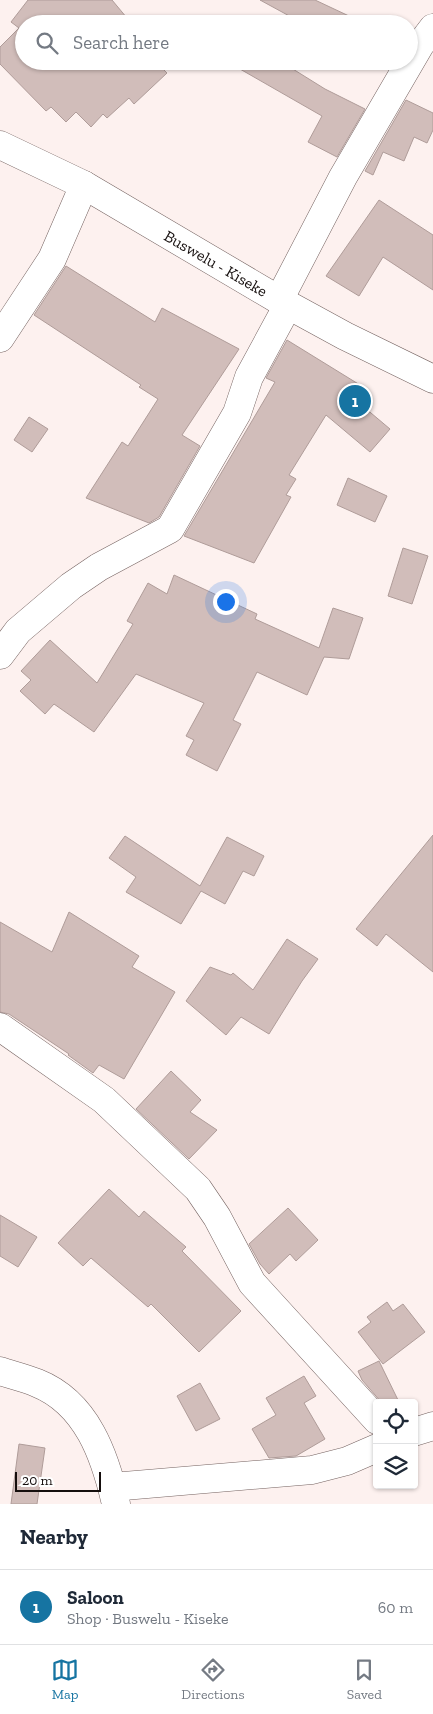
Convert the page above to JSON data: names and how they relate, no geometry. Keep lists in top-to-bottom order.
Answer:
{
  "streets": {
    "street": ["Buswelu - Kiseke"]
  },
  "scale_bar": "20 m",
  "page": {
    "search": "Search here",
    "pins": "1",
    "scale": "20 m",
    "heading": "Nearby",
    "list": [
      {
        "mark": "1",
        "name": "Saloon",
        "note": "Shop · Buswelu - Kiseke",
        "value": "60 m"
      }
    ],
    "nav": ["Map", "Directions", "Saved"]
  }
}
